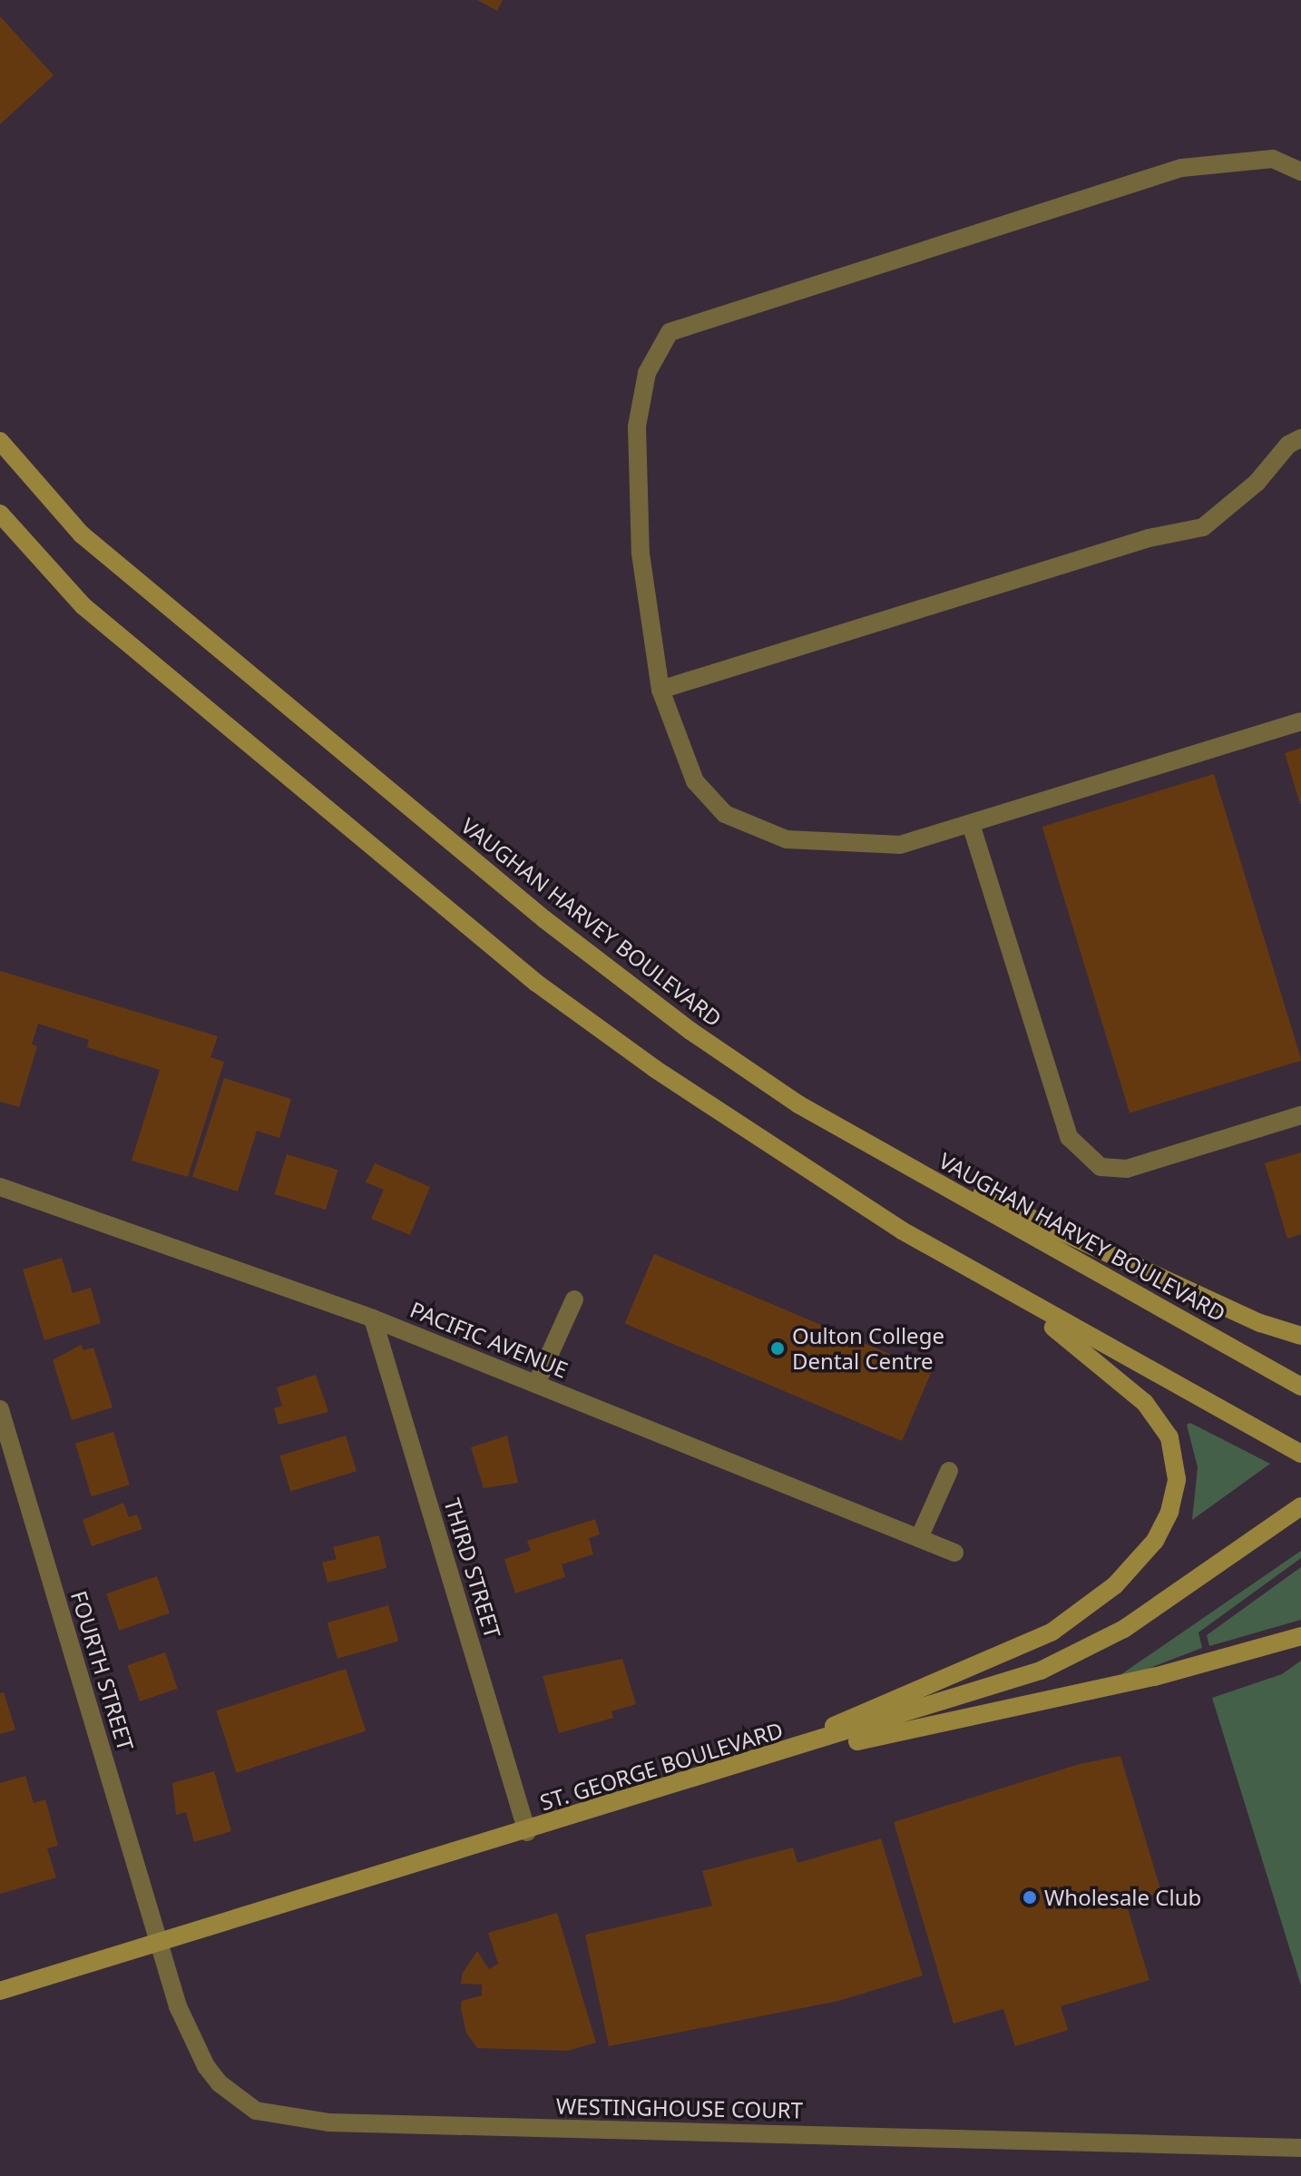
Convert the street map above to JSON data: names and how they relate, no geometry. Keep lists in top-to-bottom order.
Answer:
{
  "streets": {
    "main road": ["VAUGHAN HARVEY BOULEVARD", "ST. GEORGE BOULEVARD"],
    "street": [
      "PACIFIC AVENUE",
      "THIRD STREET",
      "FOURTH STREET",
      "WESTINGHOUSE COURT"
    ]
  },
  "crossings": [
    ["PACIFIC AVENUE", "THIRD STREET"],
    ["THIRD STREET", "ST. GEORGE BOULEVARD"],
    ["FOURTH STREET", "ST. GEORGE BOULEVARD"],
    ["FOURTH STREET", "WESTINGHOUSE COURT"],
    ["ST. GEORGE BOULEVARD", "WESTINGHOUSE COURT"]
  ],
  "places": ["Oulton College Dental Centre", "Wholesale Club"]
}
